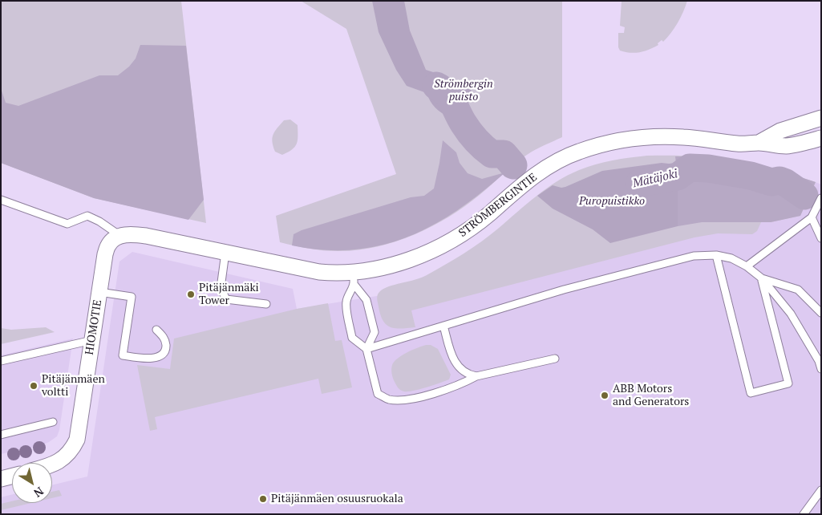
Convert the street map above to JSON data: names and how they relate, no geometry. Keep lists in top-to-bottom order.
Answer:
{
  "streets": {
    "street": ["STRÖMBERGINTIE", "HIOMOTIE"]
  },
  "crossings": [
    ["STRÖMBERGINTIE", "HIOMOTIE"]
  ],
  "water": ["Mätäjoki"],
  "parks": ["Strömbergin puisto", "Puropuistikko"],
  "places": [
    "Pitäjänmäki Tower",
    "Pitäjänmäen voltti",
    "ABB Motors and Generators",
    "Pitäjänmäen osuusruokala"
  ],
  "north": "bottom right"
}
